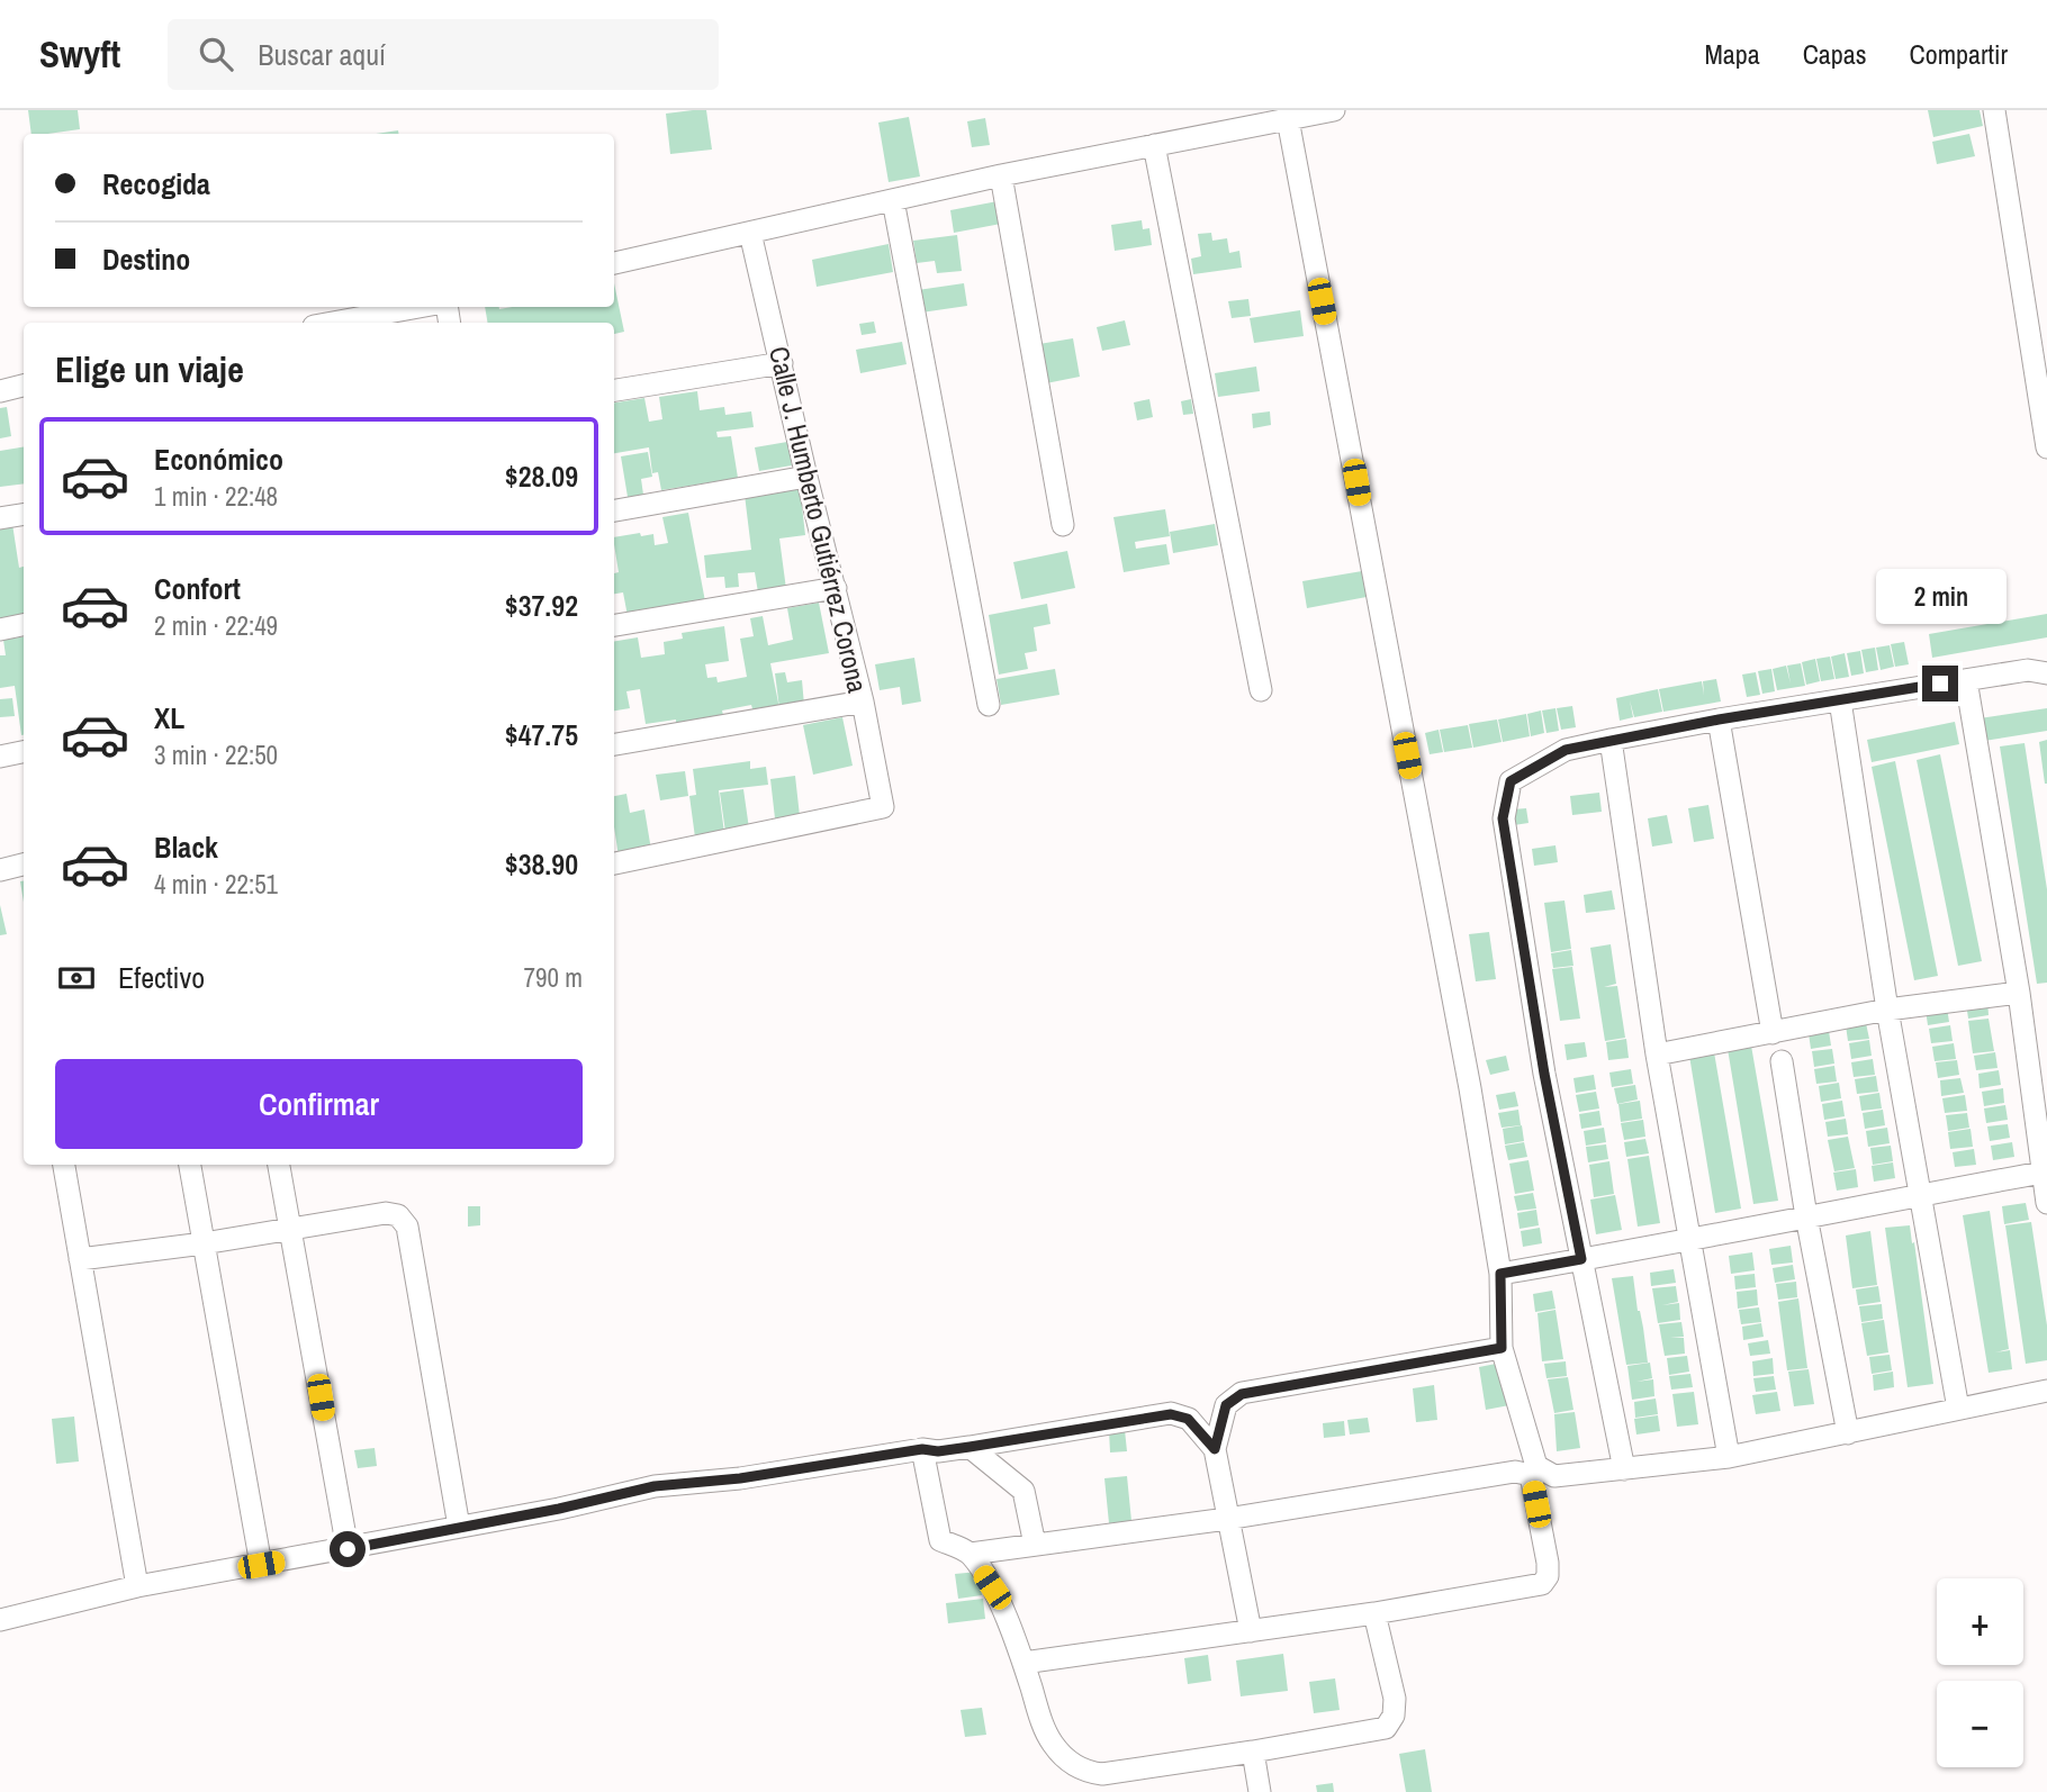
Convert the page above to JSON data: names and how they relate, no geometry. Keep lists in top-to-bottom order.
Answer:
{
  "streets": {
    "street": ["Calle J. Humberto Gutiérrez Corona"]
  },
  "page": {
    "header": "Swyft",
    "search": "Buscar aquí",
    "nav": ["Mapa", "Capas", "Compartir"],
    "banner": ["Recogida", "Destino"],
    "heading": "Elige un viaje",
    "list": [
      {
        "name": "Económico",
        "note": "1 min · 22:48",
        "value": "$28.09"
      },
      {
        "name": "Confort",
        "note": "2 min · 22:49",
        "value": "$37.92"
      },
      {
        "name": "XL",
        "note": "3 min · 22:50",
        "value": "$47.75"
      },
      {
        "name": "Black",
        "note": "4 min · 22:51",
        "value": "$38.90"
      }
    ],
    "bubble": "2 min",
    "pay": ["Efectivo", "790 m"],
    "buttons": "Confirmar",
    "map_buttons": ["+", "−"]
  }
}
